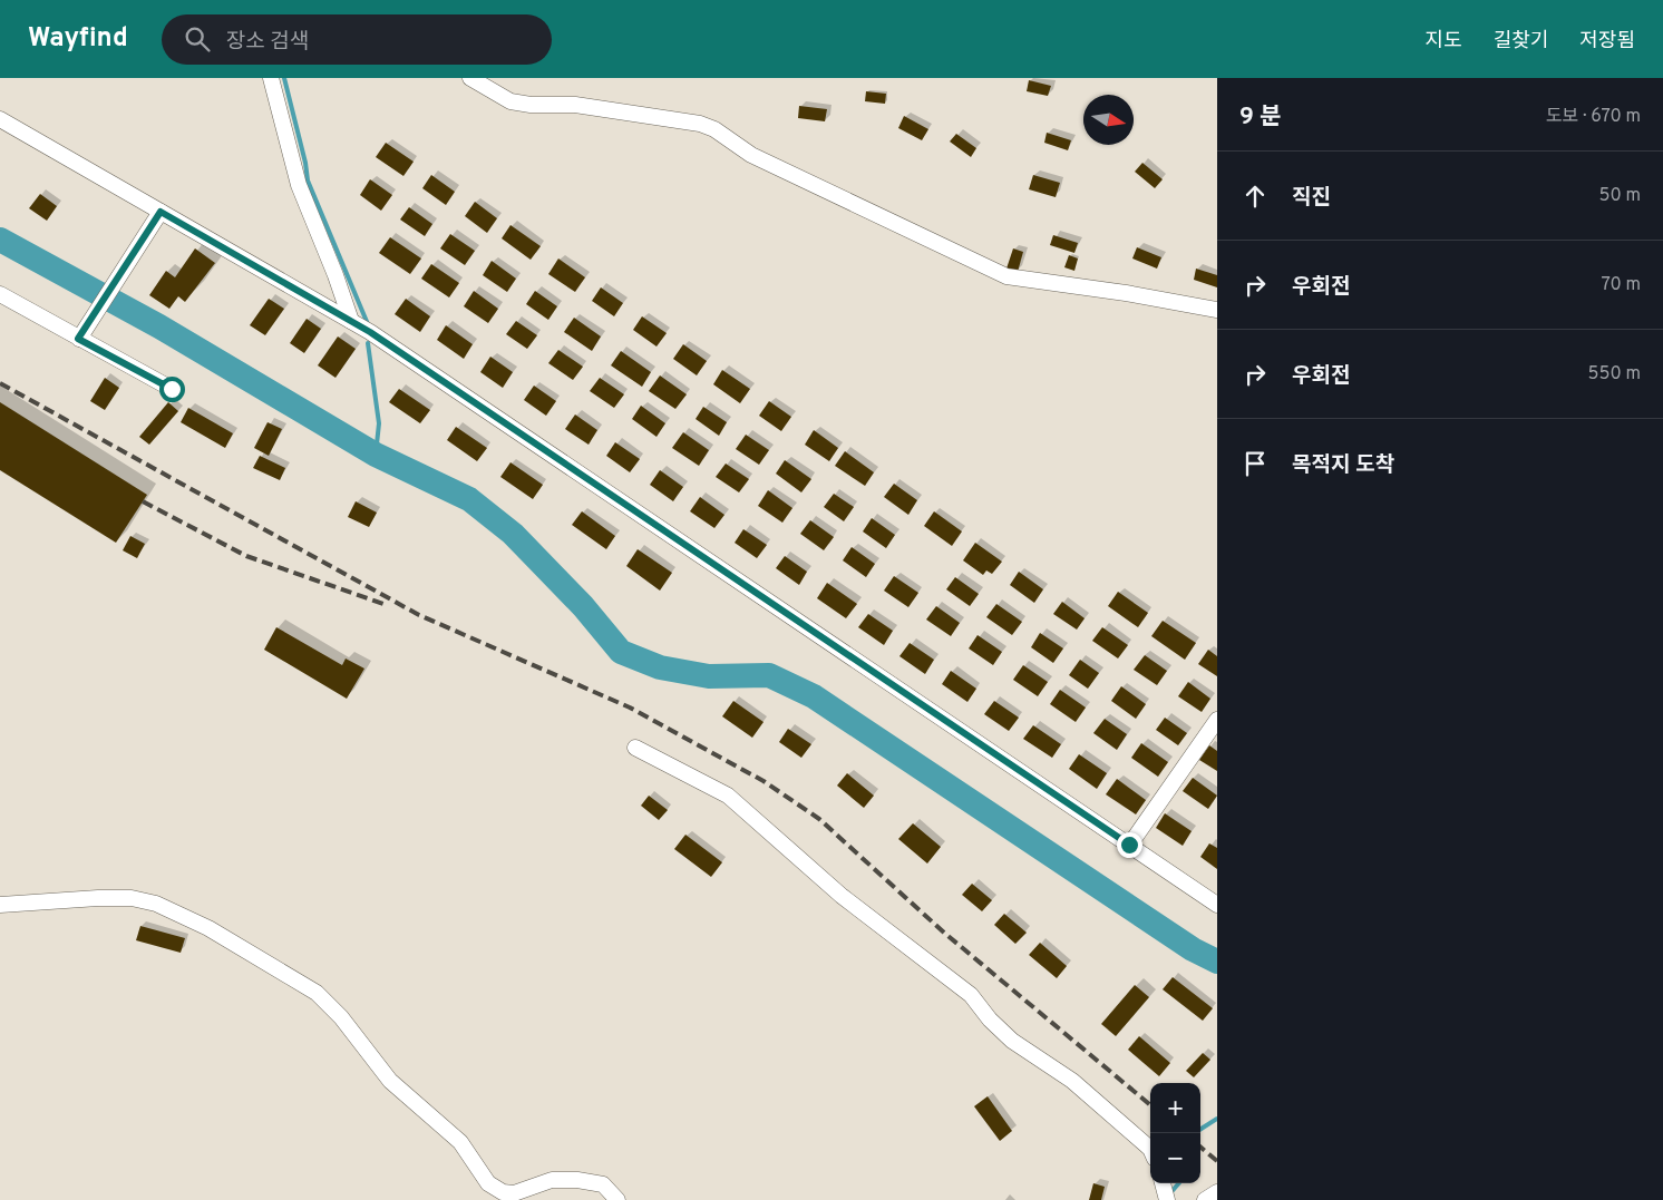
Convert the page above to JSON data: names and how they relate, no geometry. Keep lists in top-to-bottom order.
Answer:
{
  "north": "right",
  "page": {
    "header": "Wayfind",
    "search": "장소 검색",
    "nav": ["지도", "길찾기", "저장됨"],
    "heading": ["9 분", "도보 · 670 m"],
    "list": [
      ["직진", "50 m"],
      ["우회전", "70 m"],
      ["우회전", "550 m"],
      "목적지 도착"
    ],
    "map_buttons": ["+", "−"]
  }
}
